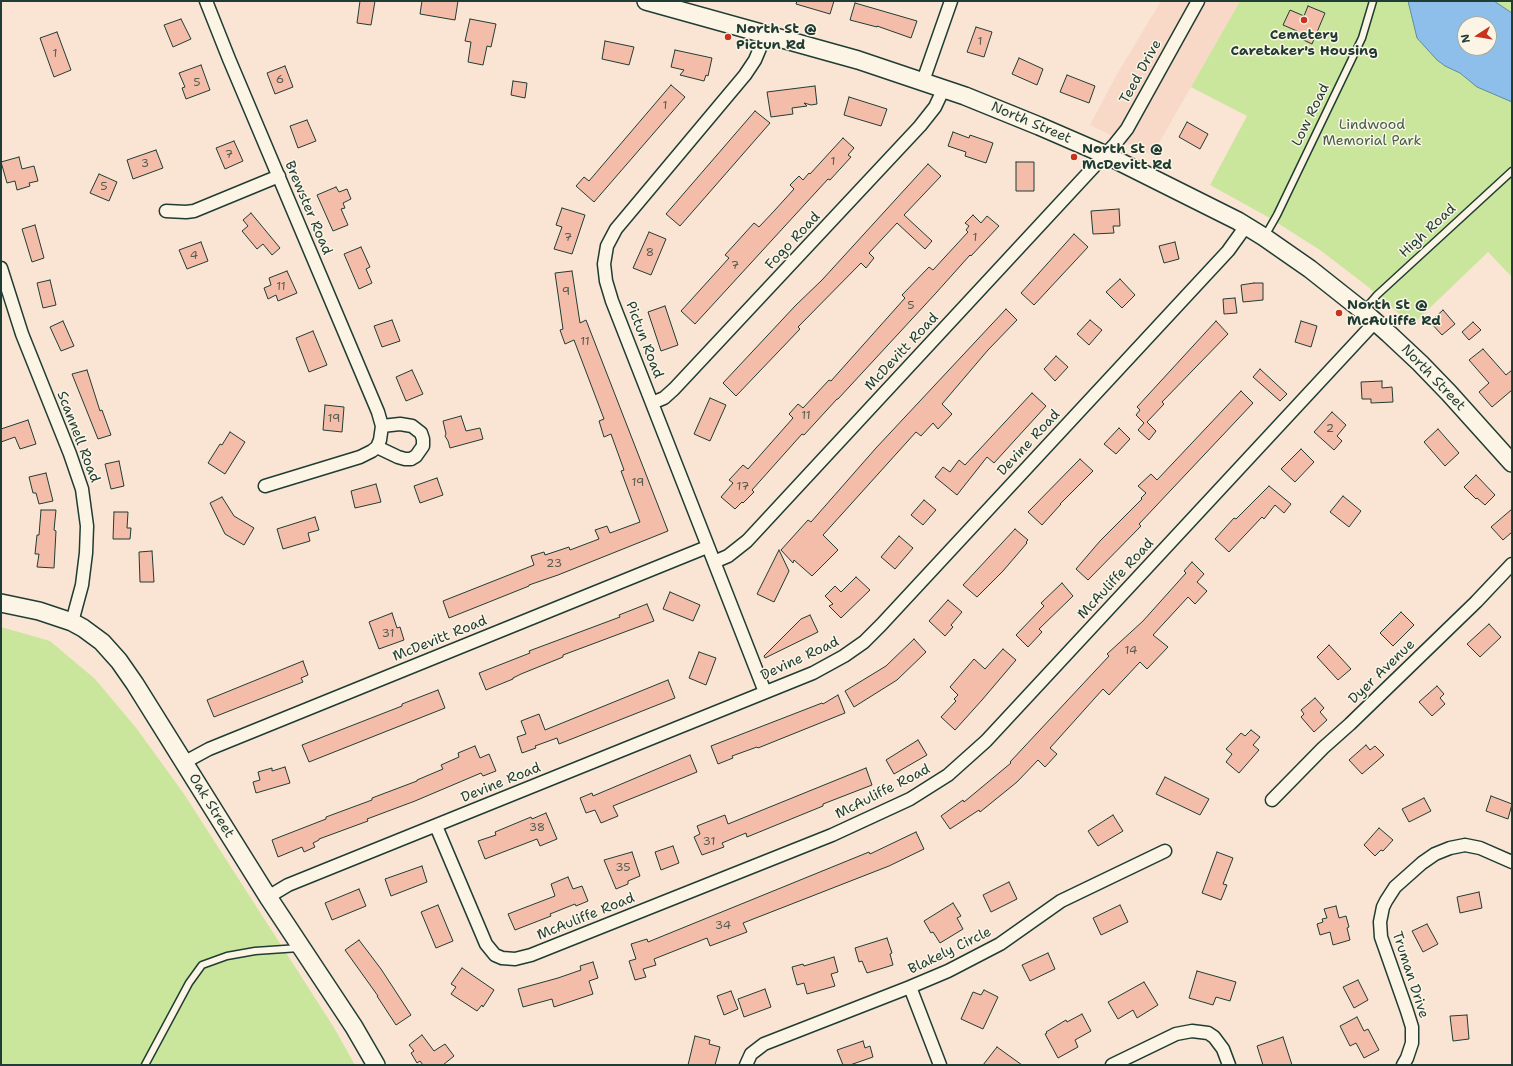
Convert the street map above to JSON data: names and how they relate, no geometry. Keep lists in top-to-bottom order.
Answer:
{
  "streets": {
    "main road": ["North Street", "Oak Street"],
    "street": [
      "Teed Drive",
      "Brewster Road",
      "Fogo Road",
      "Pictun Road",
      "McDevitt Road",
      "Scannell Road",
      "Devine Road",
      "McAuliffe Road",
      "Dyer Avenue",
      "Blakely Circle",
      "Truman Drive"
    ],
    "lane": ["Low Road", "High Road"]
  },
  "crossings": [
    ["Teed Drive", "North Street"],
    ["Teed Drive", "McDevitt Road"],
    ["Low Road", "North Street"],
    ["North Street", "High Road"],
    ["North Street", "Fogo Road"],
    ["North Street", "Pictun Road"],
    ["North Street", "McDevitt Road"],
    ["North Street", "Devine Road"],
    ["North Street", "McAuliffe Road"],
    ["High Road", "McAuliffe Road"],
    ["Fogo Road", "Pictun Road"],
    ["Pictun Road", "McDevitt Road"],
    ["Pictun Road", "Devine Road"],
    ["McDevitt Road", "Oak Street"],
    ["Scannell Road", "Oak Street"],
    ["Devine Road", "McAuliffe Road"],
    ["Devine Road", "Oak Street"]
  ],
  "parks": ["Lindwood Memorial Park"],
  "places": [
    "Cemetery Caretaker's Housing",
    "North St @ Pictun Rd",
    "North St @ McDevitt Rd",
    "North St @ McAuliffe Rd"
  ],
  "house_numbers": [
    "1",
    "1",
    "6",
    "5",
    "1",
    "7",
    "1",
    "3",
    "5",
    "7",
    "1",
    "8",
    "4",
    "7",
    "11",
    "9",
    "5",
    "11",
    "11",
    "19",
    "2",
    "19",
    "17",
    "23",
    "31",
    "14",
    "38",
    "31",
    "35",
    "34"
  ],
  "north": "left"
}
